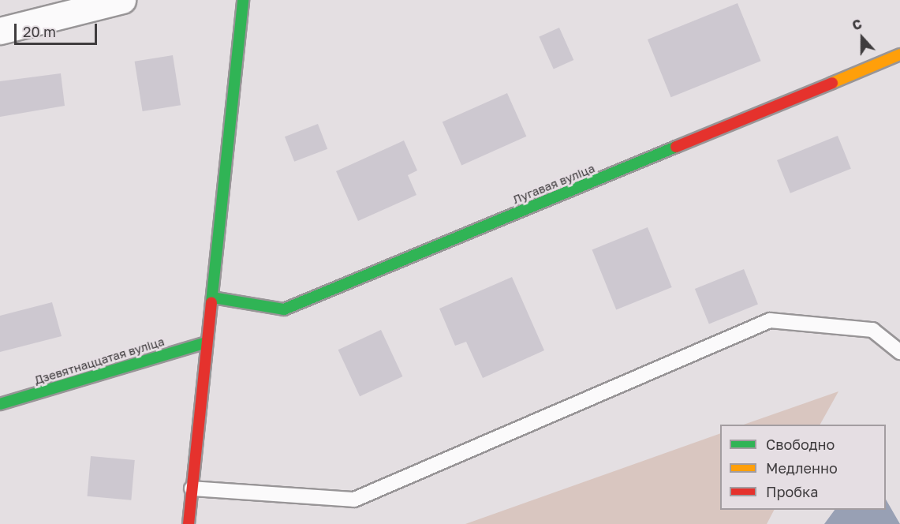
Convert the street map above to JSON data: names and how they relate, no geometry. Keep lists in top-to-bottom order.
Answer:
{
  "streets": {
    "street": ["Лугавая вуліца", "Дзевятнаццатая вуліца"]
  },
  "legend": ["Свободно", "Медленно", "Пробка"],
  "scale_bar": "20 m",
  "north": "top"
}
